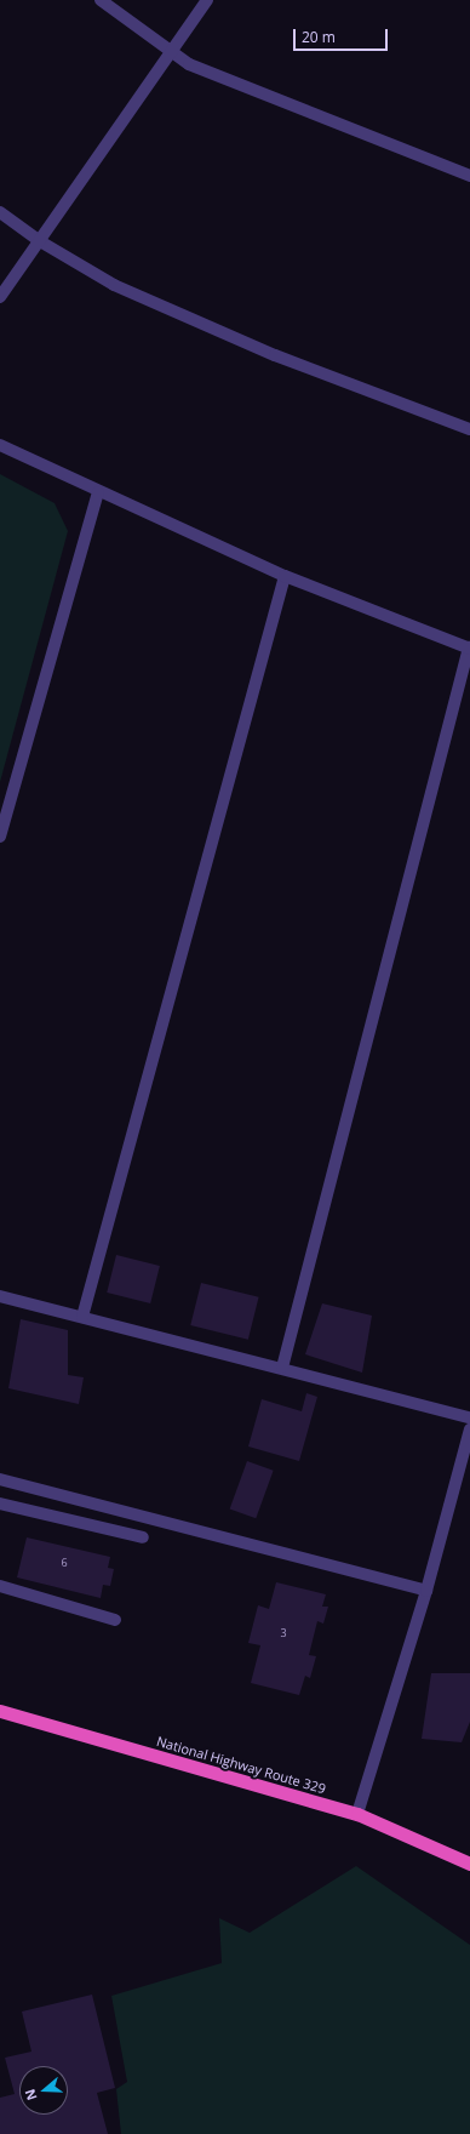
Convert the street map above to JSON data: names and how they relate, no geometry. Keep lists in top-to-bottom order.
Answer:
{
  "streets": {
    "highway": ["National Highway Route 329"]
  },
  "house_numbers": ["6", "3"],
  "scale_bar": "20 m",
  "north": "left"
}
